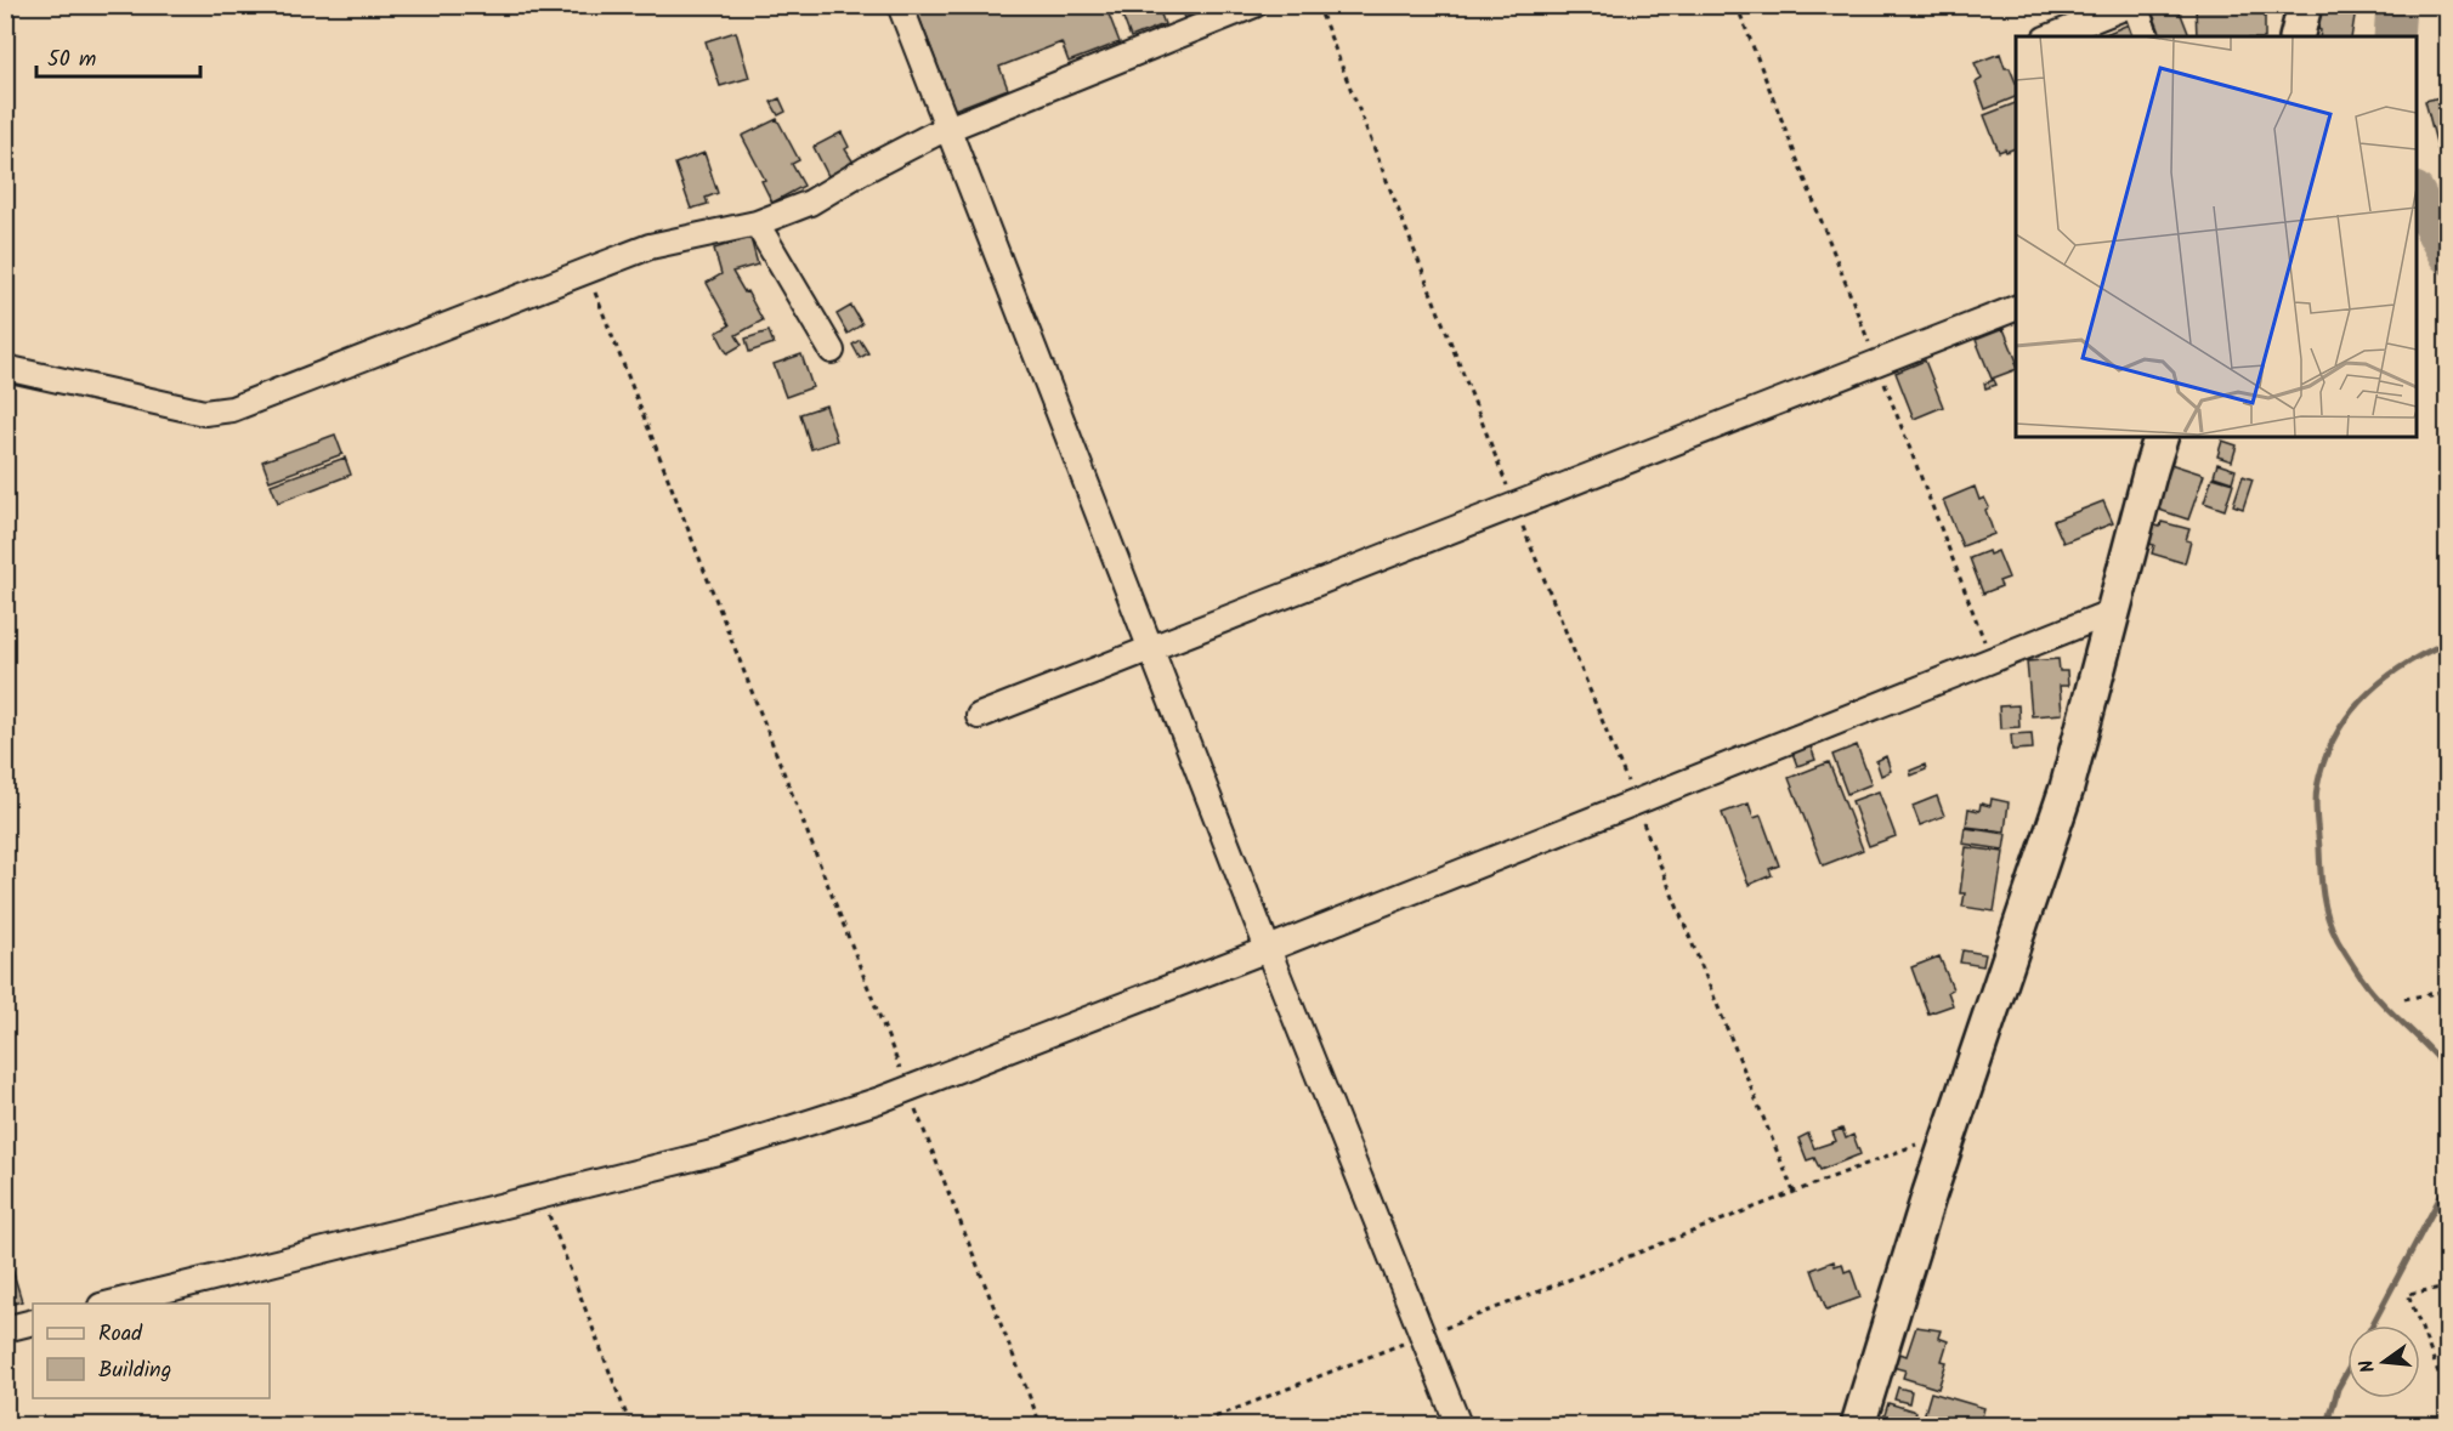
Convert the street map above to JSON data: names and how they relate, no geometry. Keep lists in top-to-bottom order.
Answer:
{
  "legend": ["Road", "Building"],
  "scale_bar": "50 m",
  "north": "left"
}
